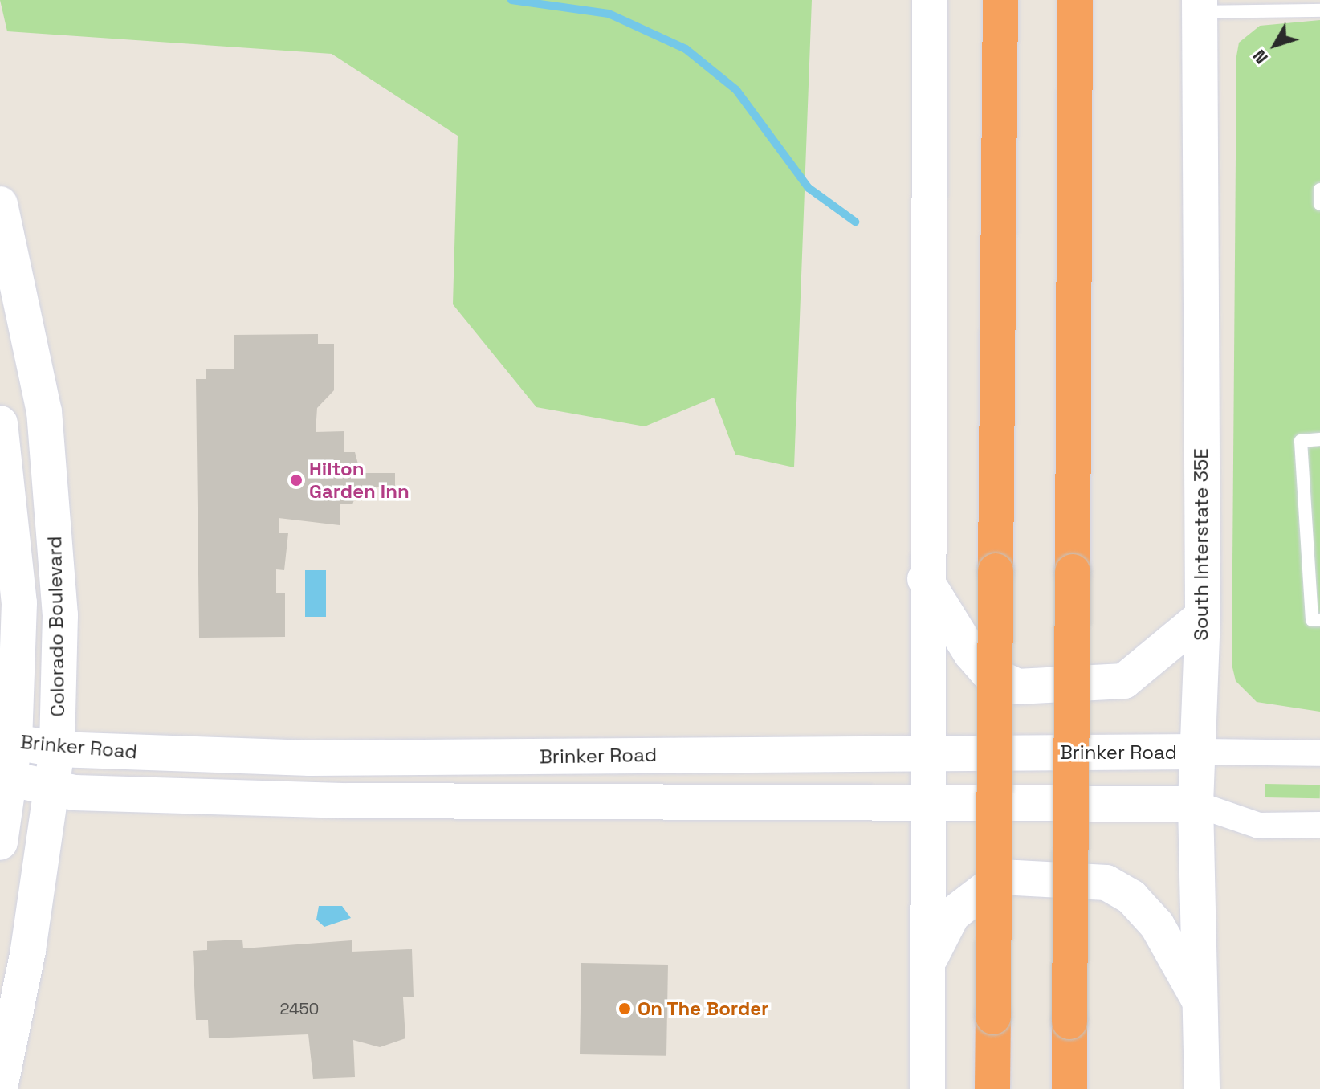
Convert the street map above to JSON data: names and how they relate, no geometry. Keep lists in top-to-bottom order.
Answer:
{
  "streets": {
    "street": ["South Interstate 35E", "Colorado Boulevard", "Brinker Road"]
  },
  "crossings": [
    ["South Interstate 35E", "Brinker Road"],
    ["Colorado Boulevard", "Brinker Road"]
  ],
  "places": ["Hilton Garden Inn", "On The Border"],
  "house_numbers": ["2450"],
  "north": "bottom left"
}
